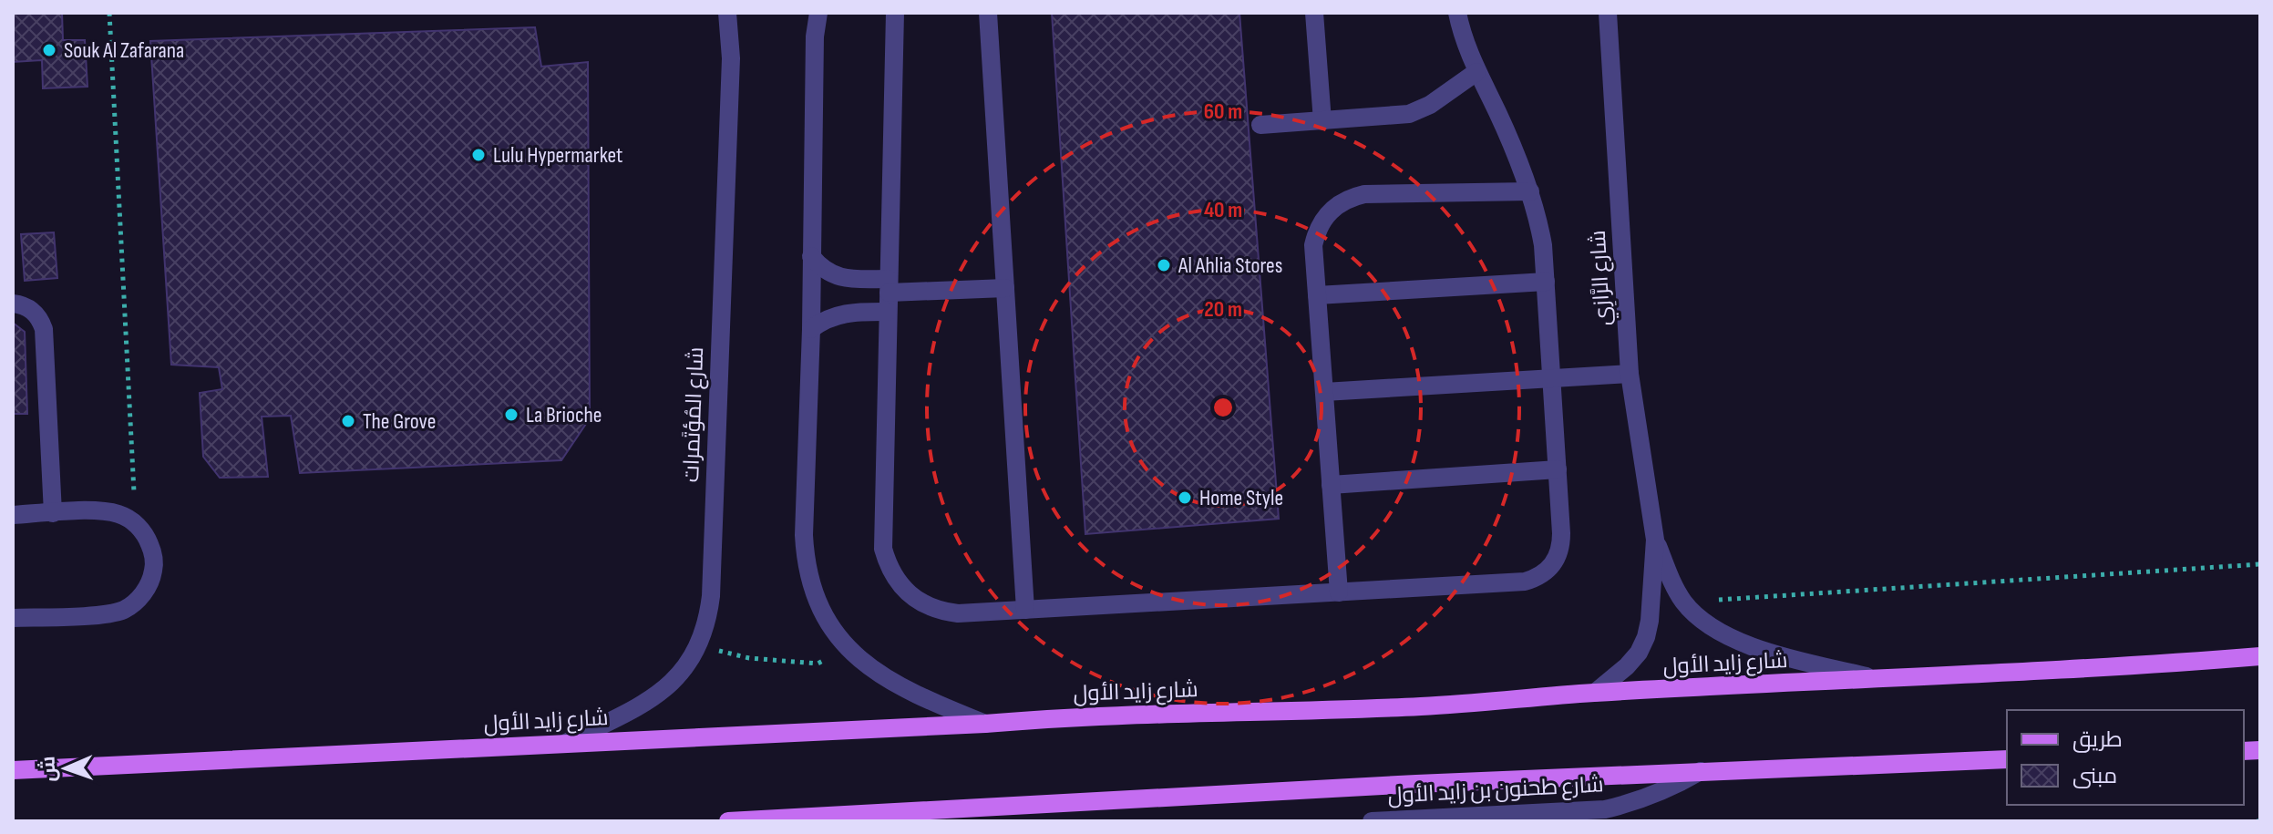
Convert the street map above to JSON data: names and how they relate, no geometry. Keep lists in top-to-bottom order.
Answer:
{
  "streets": {
    "main road": ["شارع زايد الأول"],
    "street": ["شارع الرَّازِي", "شارع المُؤتَمرات", "شارع طحنون بن زايد الأول"]
  },
  "crossings": [
    ["شارع الرَّازِي", "شارع زايد الأول"],
    ["شارع المُؤتَمرات", "شارع زايد الأول"]
  ],
  "places": [
    "Souk Al Zafarana",
    "Lulu Hypermarket",
    "Al Ahlia Stores",
    "La Brioche",
    "The Grove",
    "Home Style"
  ],
  "legend": ["طريق", "مبنى"],
  "north": "left",
  "rings": ["60 m", "40 m", "20 m"]
}
